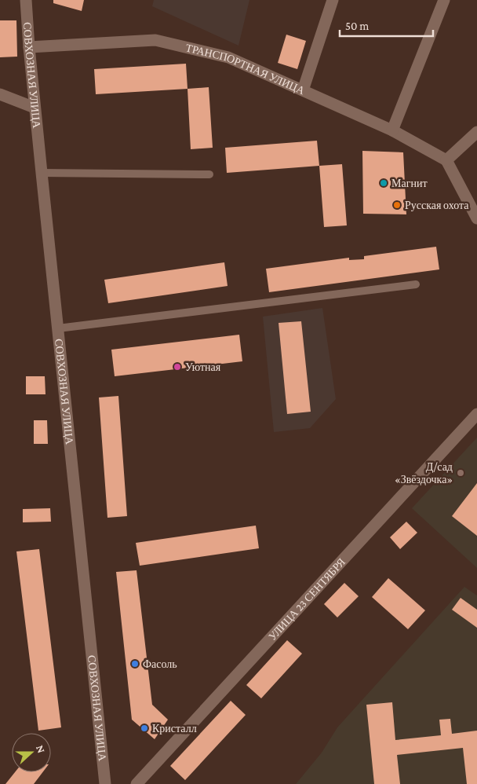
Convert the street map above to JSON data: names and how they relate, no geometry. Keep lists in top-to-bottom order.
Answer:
{
  "streets": {
    "street": ["ТРАНСПОРТНАЯ УЛИЦА", "СОВХОЗНАЯ УЛИЦА", "УЛИЦА 23 СЕНТЯБРЯ"]
  },
  "crossings": [
    ["ТРАНСПОРТНАЯ УЛИЦА", "СОВХОЗНАЯ УЛИЦА"]
  ],
  "places": [
    "Магнит",
    "Русская охота",
    "Уютная",
    "Д/сад «Звёздочка»",
    "Фасоль",
    "Кристалл"
  ],
  "scale_bar": "50 m",
  "north": "right"
}
